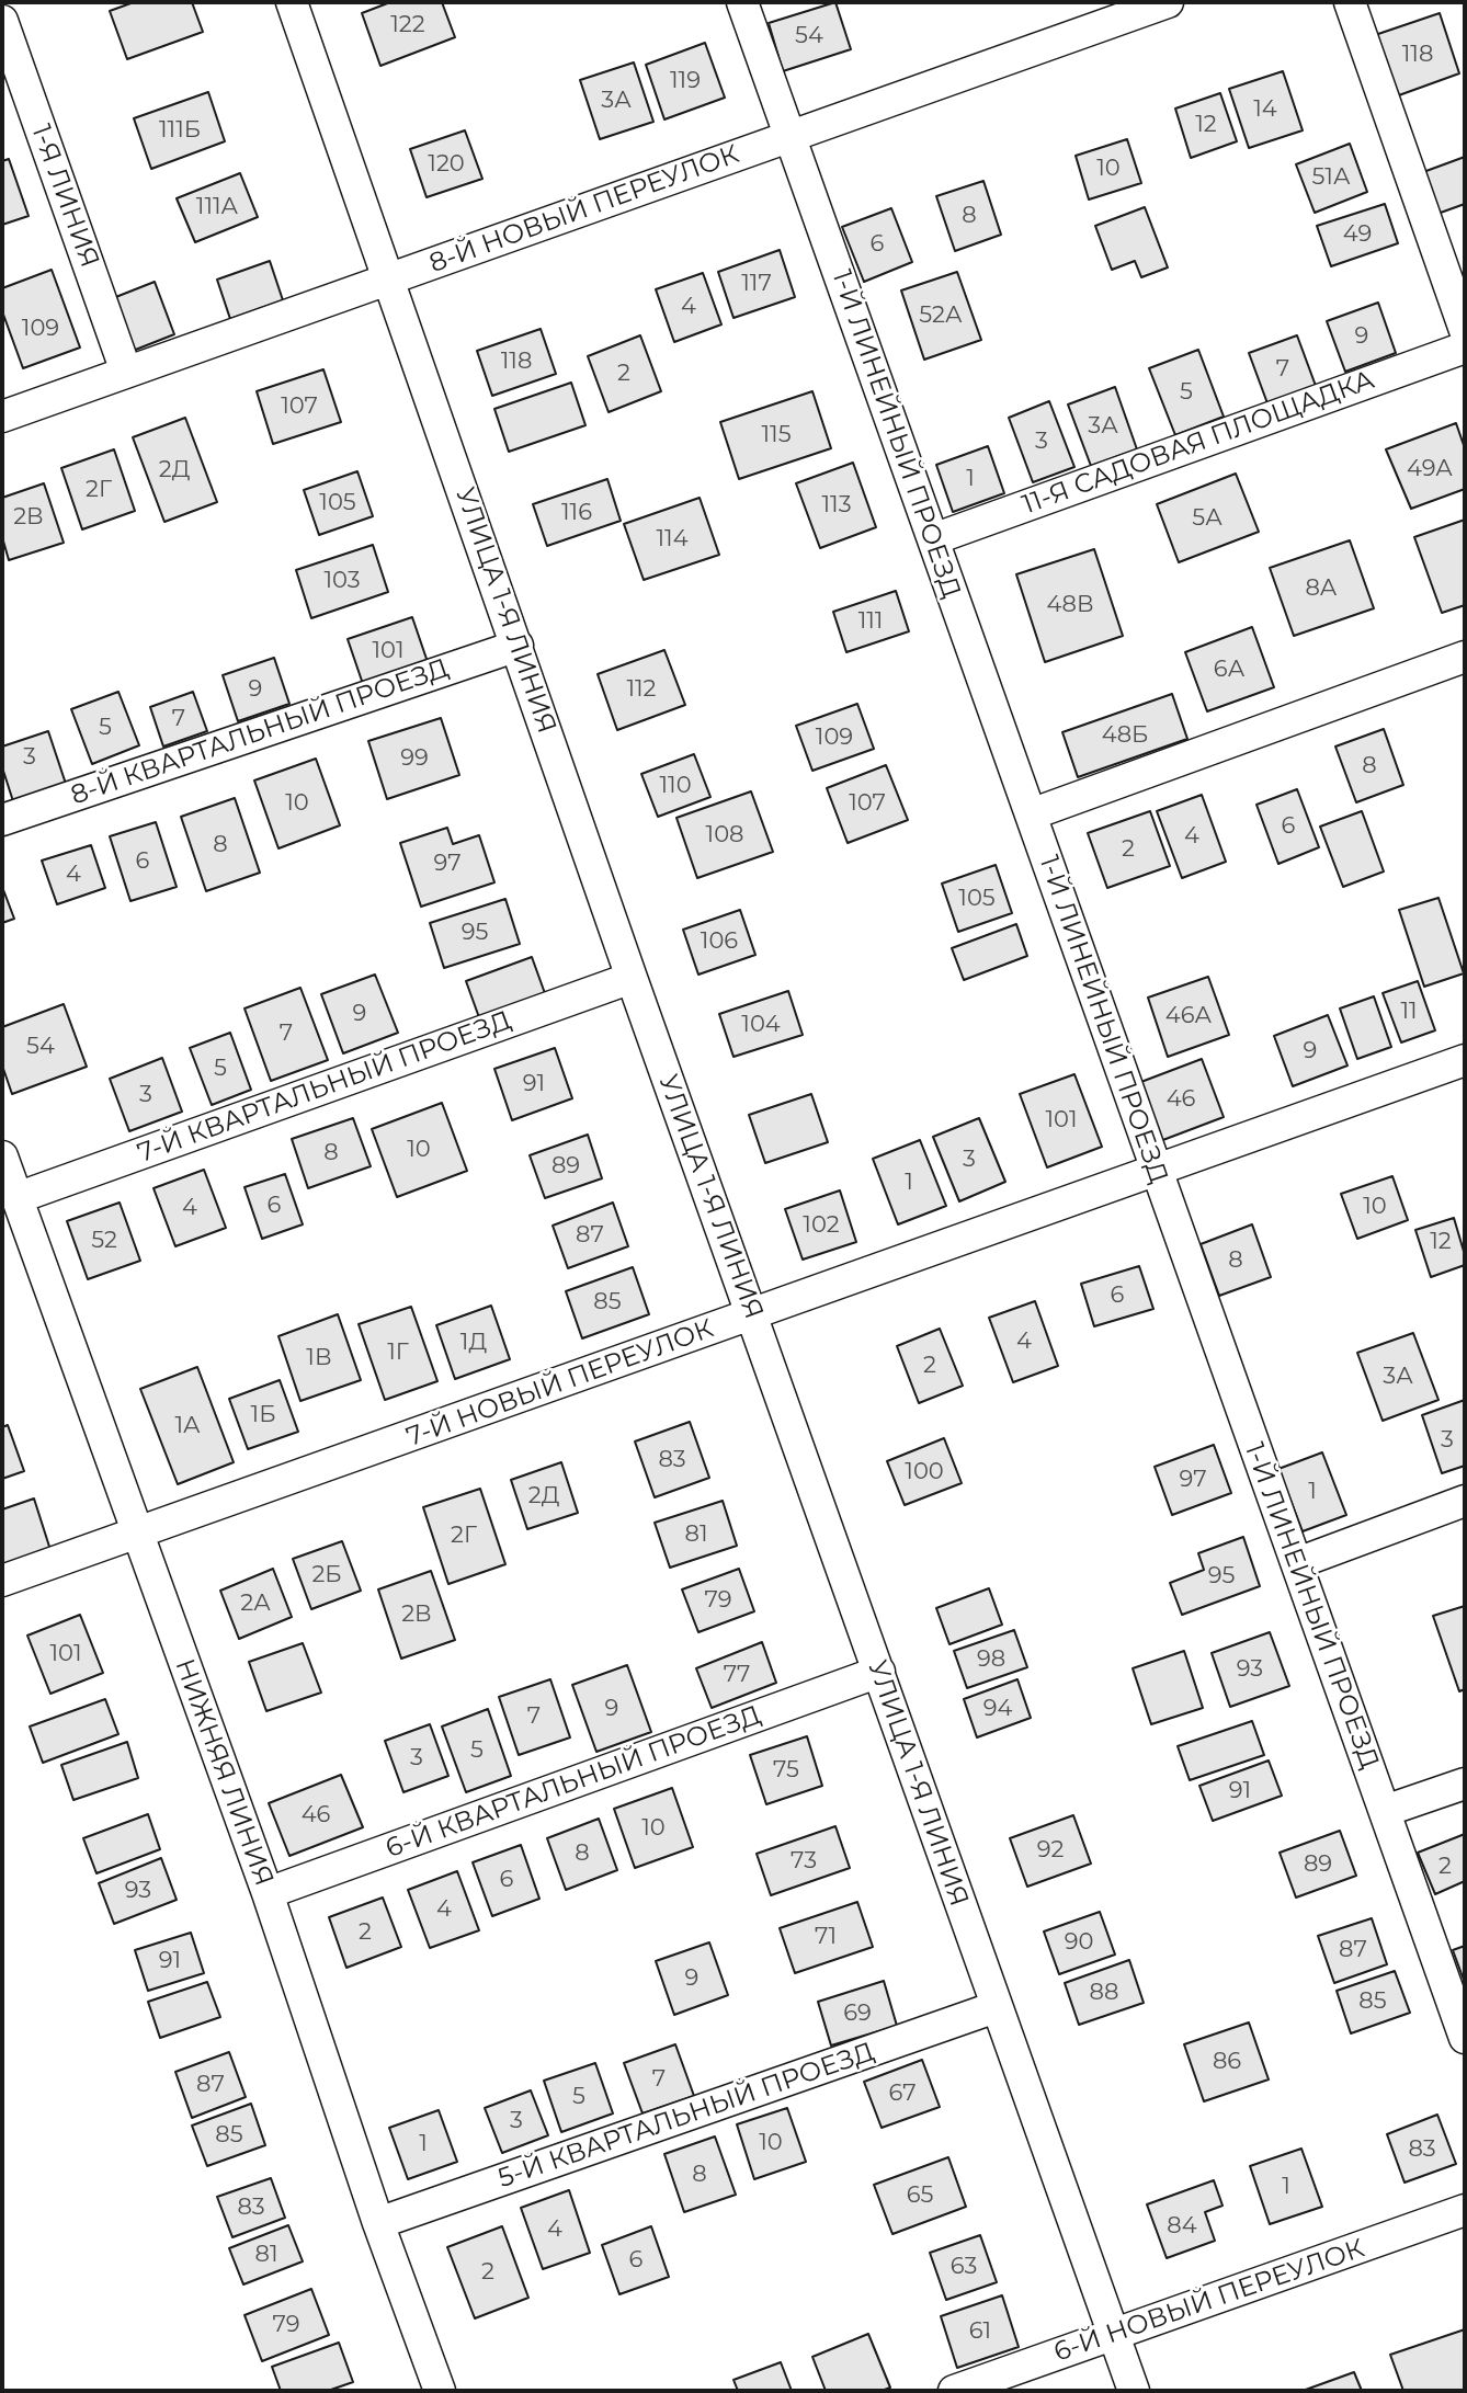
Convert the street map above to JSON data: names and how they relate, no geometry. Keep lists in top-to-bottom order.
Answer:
{
  "streets": {
    "street": [
      "1-Я ЛИНИЯ",
      "8-Й НОВЫЙ ПЕРЕУЛОК",
      "1-Й ЛИНЕЙНЫЙ ПРОЕЗД",
      "11-Я САДОВАЯ ПЛОЩАДКА",
      "УЛИЦА 1-Я ЛИНИЯ",
      "8-Й КВАРТАЛЬНЫЙ ПРОЕЗД",
      "7-Й КВАРТАЛЬНЫЙ ПРОЕЗД",
      "7-Й НОВЫЙ ПЕРЕУЛОК",
      "НИЖНЯЯ ЛИНИЯ",
      "6-Й КВАРТАЛЬНЫЙ ПРОЕЗД",
      "5-Й КВАРТАЛЬНЫЙ ПРОЕЗД",
      "6-Й НОВЫЙ ПЕРЕУЛОК"
    ]
  },
  "crossings": [
    ["1-Я ЛИНИЯ", "8-Й НОВЫЙ ПЕРЕУЛОК"],
    ["8-Й НОВЫЙ ПЕРЕУЛОК", "1-Й ЛИНЕЙНЫЙ ПРОЕЗД"],
    ["8-Й НОВЫЙ ПЕРЕУЛОК", "УЛИЦА 1-Я ЛИНИЯ"],
    ["1-Й ЛИНЕЙНЫЙ ПРОЕЗД", "11-Я САДОВАЯ ПЛОЩАДКА"],
    ["1-Й ЛИНЕЙНЫЙ ПРОЕЗД", "7-Й НОВЫЙ ПЕРЕУЛОК"],
    ["УЛИЦА 1-Я ЛИНИЯ", "8-Й КВАРТАЛЬНЫЙ ПРОЕЗД"],
    ["УЛИЦА 1-Я ЛИНИЯ", "7-Й КВАРТАЛЬНЫЙ ПРОЕЗД"],
    ["УЛИЦА 1-Я ЛИНИЯ", "7-Й НОВЫЙ ПЕРЕУЛОК"],
    ["УЛИЦА 1-Я ЛИНИЯ", "6-Й КВАРТАЛЬНЫЙ ПРОЕЗД"],
    ["УЛИЦА 1-Я ЛИНИЯ", "5-Й КВАРТАЛЬНЫЙ ПРОЕЗД"],
    ["УЛИЦА 1-Я ЛИНИЯ", "6-Й НОВЫЙ ПЕРЕУЛОК"],
    ["7-Й КВАРТАЛЬНЫЙ ПРОЕЗД", "НИЖНЯЯ ЛИНИЯ"],
    ["7-Й НОВЫЙ ПЕРЕУЛОК", "НИЖНЯЯ ЛИНИЯ"],
    ["НИЖНЯЯ ЛИНИЯ", "6-Й КВАРТАЛЬНЫЙ ПРОЕЗД"],
    ["НИЖНЯЯ ЛИНИЯ", "5-Й КВАРТАЛЬНЫЙ ПРОЕЗД"]
  ],
  "house_numbers": [
    "122",
    "54",
    "118",
    "119",
    "3А",
    "14",
    "12",
    "111Б",
    "120",
    "10",
    "51А",
    "111А",
    "8",
    "49",
    "6",
    "117",
    "4",
    "52А",
    "109",
    "9",
    "118",
    "7",
    "2",
    "5",
    "107",
    "3А",
    "115",
    "3",
    "49А",
    "2Д",
    "1",
    "2Г",
    "105",
    "113",
    "116",
    "2В",
    "5А",
    "114",
    "103",
    "8А",
    "48В",
    "111",
    "101",
    "6А",
    "9",
    "112",
    "7",
    "5",
    "48Б",
    "109",
    "3",
    "99",
    "8",
    "110",
    "10",
    "107",
    "6",
    "108",
    "4",
    "8",
    "2",
    "6",
    "97",
    "4",
    "105",
    "95",
    "106",
    "11",
    "9",
    "46А",
    "104",
    "7",
    "54",
    "9",
    "5",
    "91",
    "3",
    "46",
    "101",
    "10",
    "8",
    "3",
    "89",
    "1",
    "6",
    "10",
    "4",
    "102",
    "87",
    "52",
    "12",
    "8",
    "6",
    "85",
    "4",
    "1Д",
    "1Г",
    "1В",
    "2",
    "3А",
    "1Б",
    "1А",
    "3",
    "83",
    "100",
    "97",
    "1",
    "2Д",
    "81",
    "2Г",
    "2Б",
    "95",
    "79",
    "2А",
    "2В",
    "101",
    "98",
    "93",
    "77",
    "9",
    "94",
    "7",
    "5",
    "3",
    "75",
    "91",
    "46",
    "10",
    "92",
    "8",
    "73",
    "89",
    "2",
    "6",
    "93",
    "4",
    "2",
    "71",
    "90",
    "87",
    "91",
    "9",
    "88",
    "85",
    "69",
    "86",
    "7",
    "87",
    "67",
    "5",
    "3",
    "85",
    "10",
    "1",
    "83",
    "8",
    "1",
    "65",
    "83",
    "84",
    "4",
    "81",
    "6",
    "63",
    "2",
    "79",
    "61"
  ]
}
